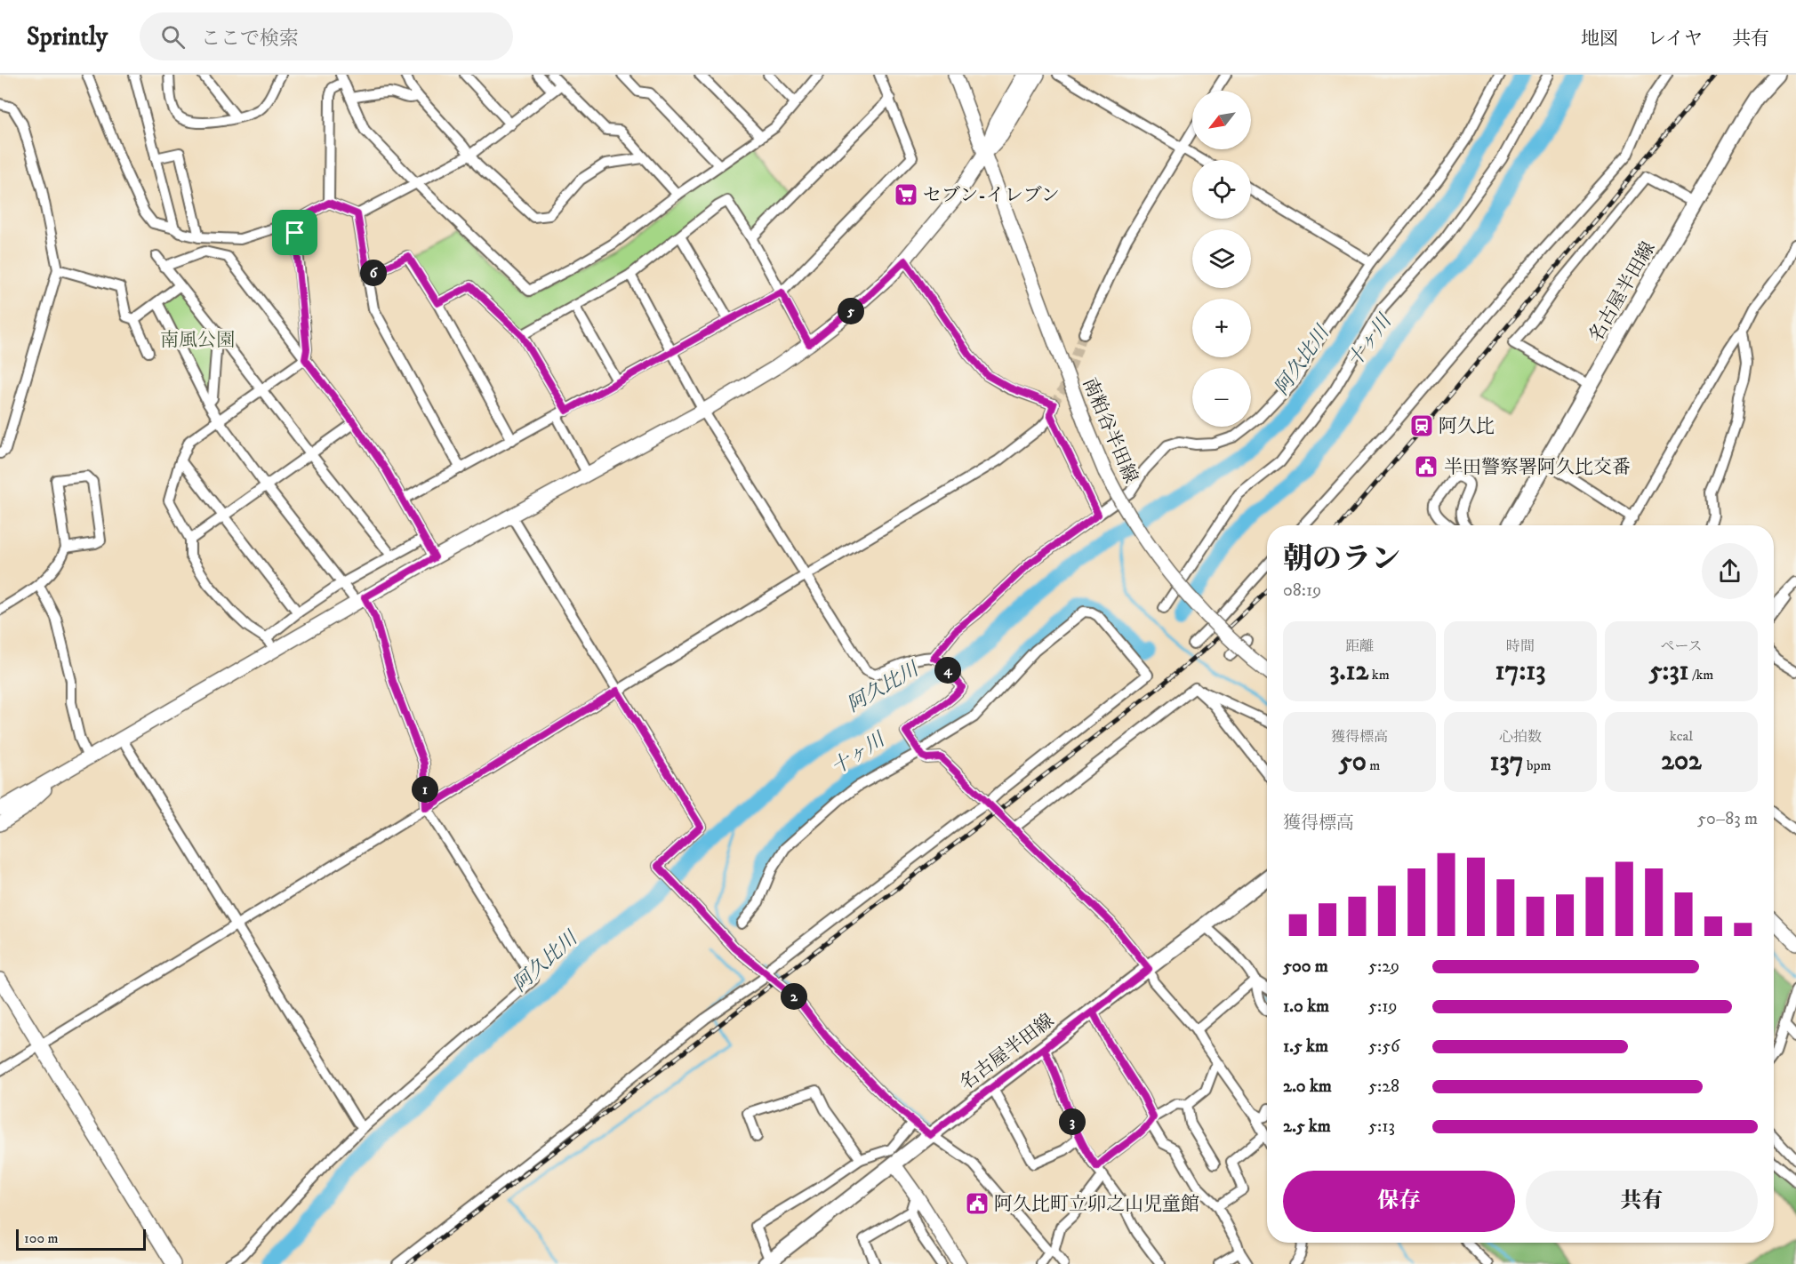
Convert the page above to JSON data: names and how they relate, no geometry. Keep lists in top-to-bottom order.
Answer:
{
  "streets": {
    "main road": ["名古屋半田線"],
    "street": ["南粕谷半田線"]
  },
  "water": ["十ヶ川", "阿久比川"],
  "parks": ["南風公園"],
  "places": {
    "supermarket": ["セブン-イレブン"],
    "station": ["阿久比"],
    "public building": ["半田警察署阿久比交番", "阿久比町立卯之山児童館"]
  },
  "scale_bar": "100 m",
  "north": "bottom left",
  "page": {
    "header": "Sprintly",
    "search": "ここで検索",
    "nav": ["地図", "レイヤ", "共有"],
    "map_buttons": ["+", "−"],
    "pins": [
      "6",
      "5",
      "4",
      "1",
      "2",
      "3"
    ],
    "heading": ["朝のラン", "08:19"],
    "stats": [
      ["距離", "3.12 km"],
      ["時間", "17:13"],
      ["ペース", "5:31 /km"],
      ["獲得標高", "50 m"],
      ["心拍数", "137 bpm"],
      ["kcal", "202"]
    ],
    "chart": ["獲得標高", "50–83 m"],
    "list": [
      {
        "name": "500 m",
        "note": "5:29"
      },
      {
        "name": "1.0 km",
        "note": "5:19"
      },
      {
        "name": "1.5 km",
        "note": "5:56"
      },
      {
        "name": "2.0 km",
        "note": "5:28"
      },
      {
        "name": "2.5 km",
        "note": "5:13"
      }
    ],
    "buttons": ["保存", "共有"],
    "scale": "100 m"
  }
}
